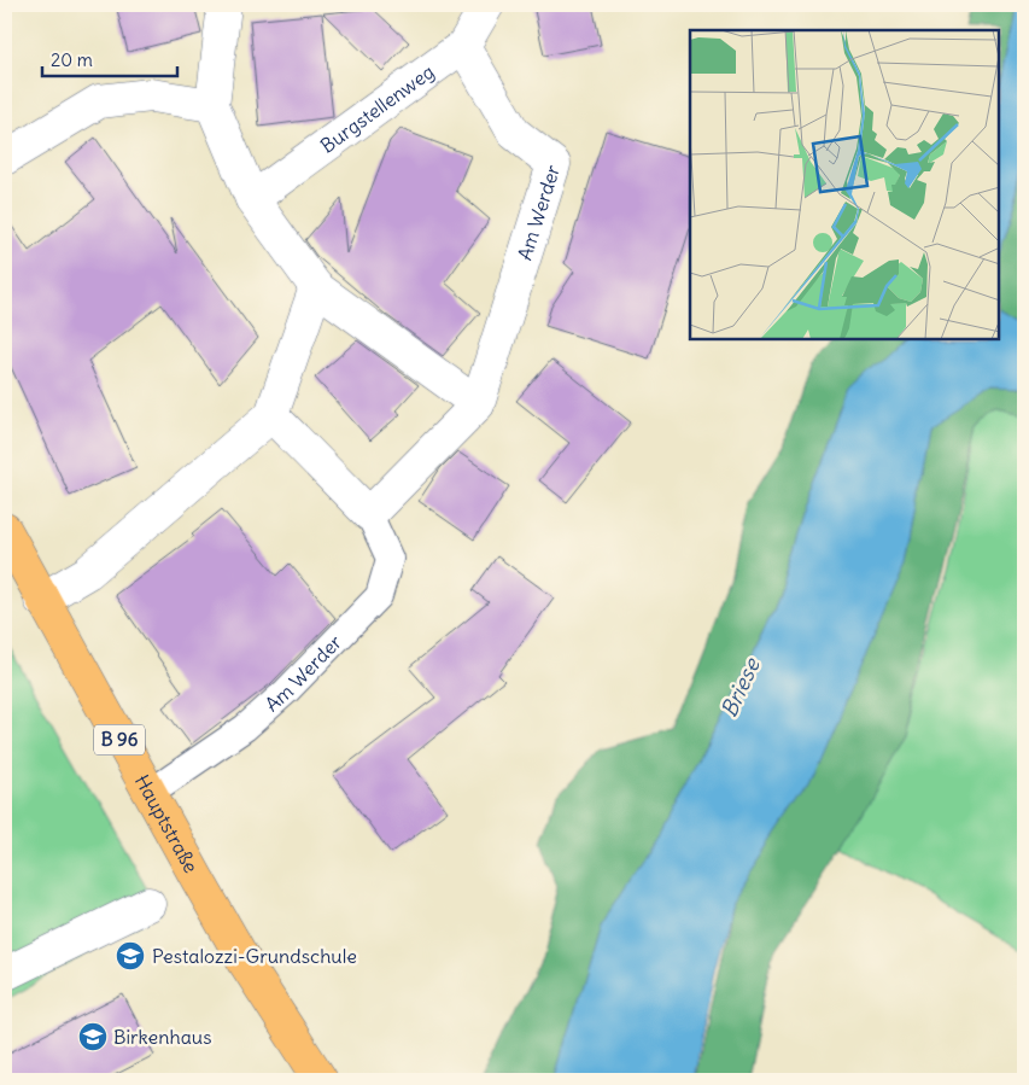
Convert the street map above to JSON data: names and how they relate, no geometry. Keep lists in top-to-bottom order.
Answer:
{
  "streets": {
    "main road": ["B 96", "Hauptstraße"],
    "street": ["Burgstellenweg", "Am Werder"]
  },
  "crossings": [
    ["Burgstellenweg", "Am Werder"],
    ["Am Werder", "Hauptstraße"]
  ],
  "water": ["Briese"],
  "places": {
    "school or university": ["Pestalozzi-Grundschule", "Birkenhaus"]
  },
  "scale_bar": "20 m"
}
